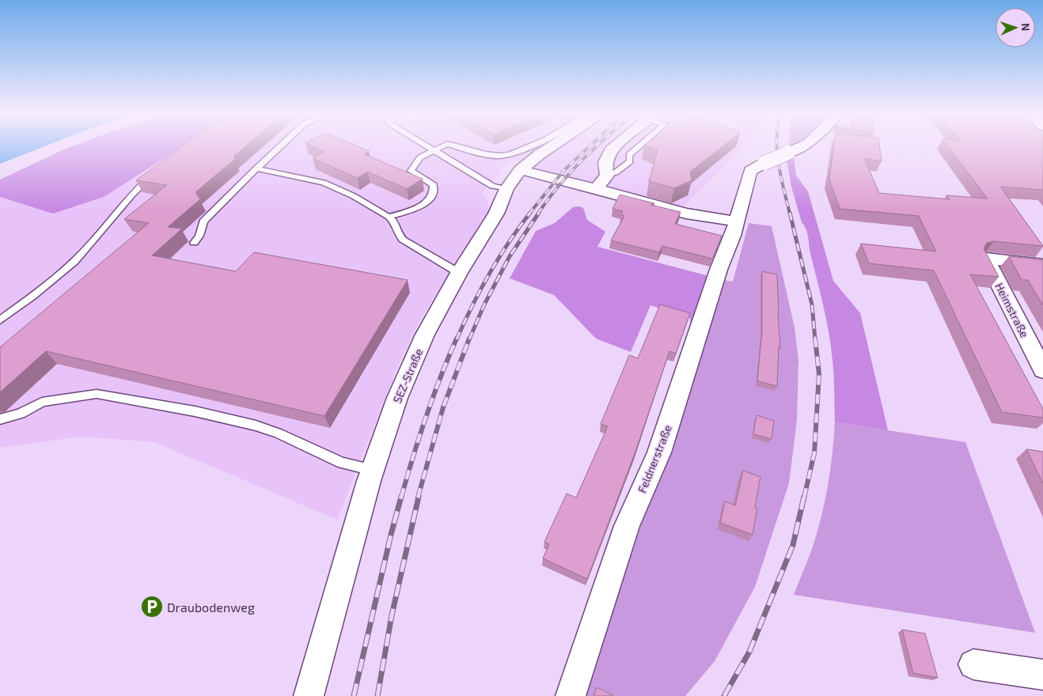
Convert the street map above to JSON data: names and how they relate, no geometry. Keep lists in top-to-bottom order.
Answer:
{
  "streets": {
    "street": ["Heimstraße", "SEZ-Straße", "Feldnerstraße"]
  },
  "places": {
    "parking": ["Draubodenweg"]
  },
  "north": "right"
}
